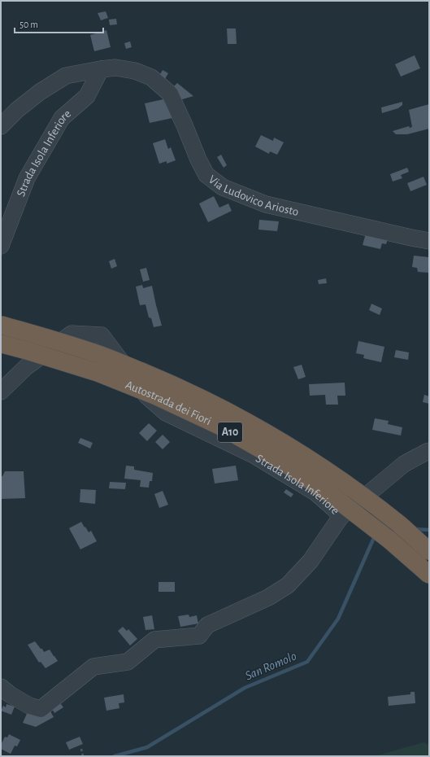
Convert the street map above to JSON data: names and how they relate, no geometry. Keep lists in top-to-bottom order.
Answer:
{
  "streets": {
    "highway": ["Autostrada dei Fiori", "A10"],
    "street": ["Strada Isola Inferiore", "Via Ludovico Ariosto"]
  },
  "crossings": [
    ["Strada Isola Inferiore", "Via Ludovico Ariosto"]
  ],
  "water": ["San Romolo"],
  "scale_bar": "50 m"
}
